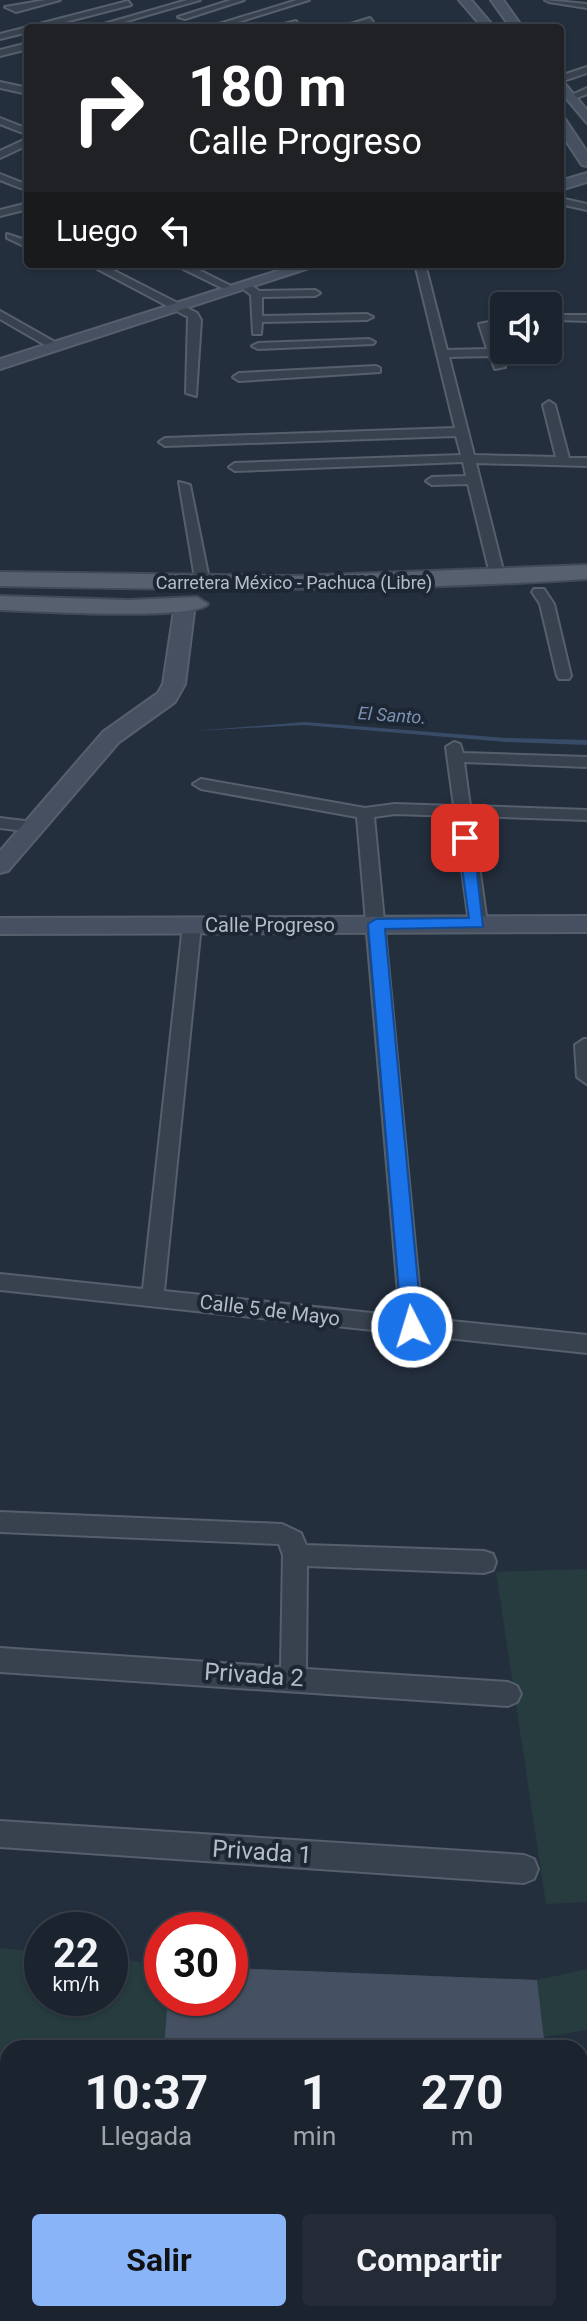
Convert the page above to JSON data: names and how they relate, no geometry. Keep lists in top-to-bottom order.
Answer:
{
  "streets": {
    "main road": ["Carretera México - Pachuca (Libre)", "Calle Progreso"],
    "street": ["Calle 5 de Mayo", "Privada 2", "Privada 1"]
  },
  "water": ["El Santo."],
  "page": {
    "turn": ["180 m", "Calle Progreso"],
    "then": "Luego",
    "speed": "22 km/h",
    "limit": "30",
    "eta": [
      "10:37",
      "Llegada",
      "1",
      "min",
      "270",
      "m"
    ],
    "buttons": ["Salir", "Compartir"]
  }
}
